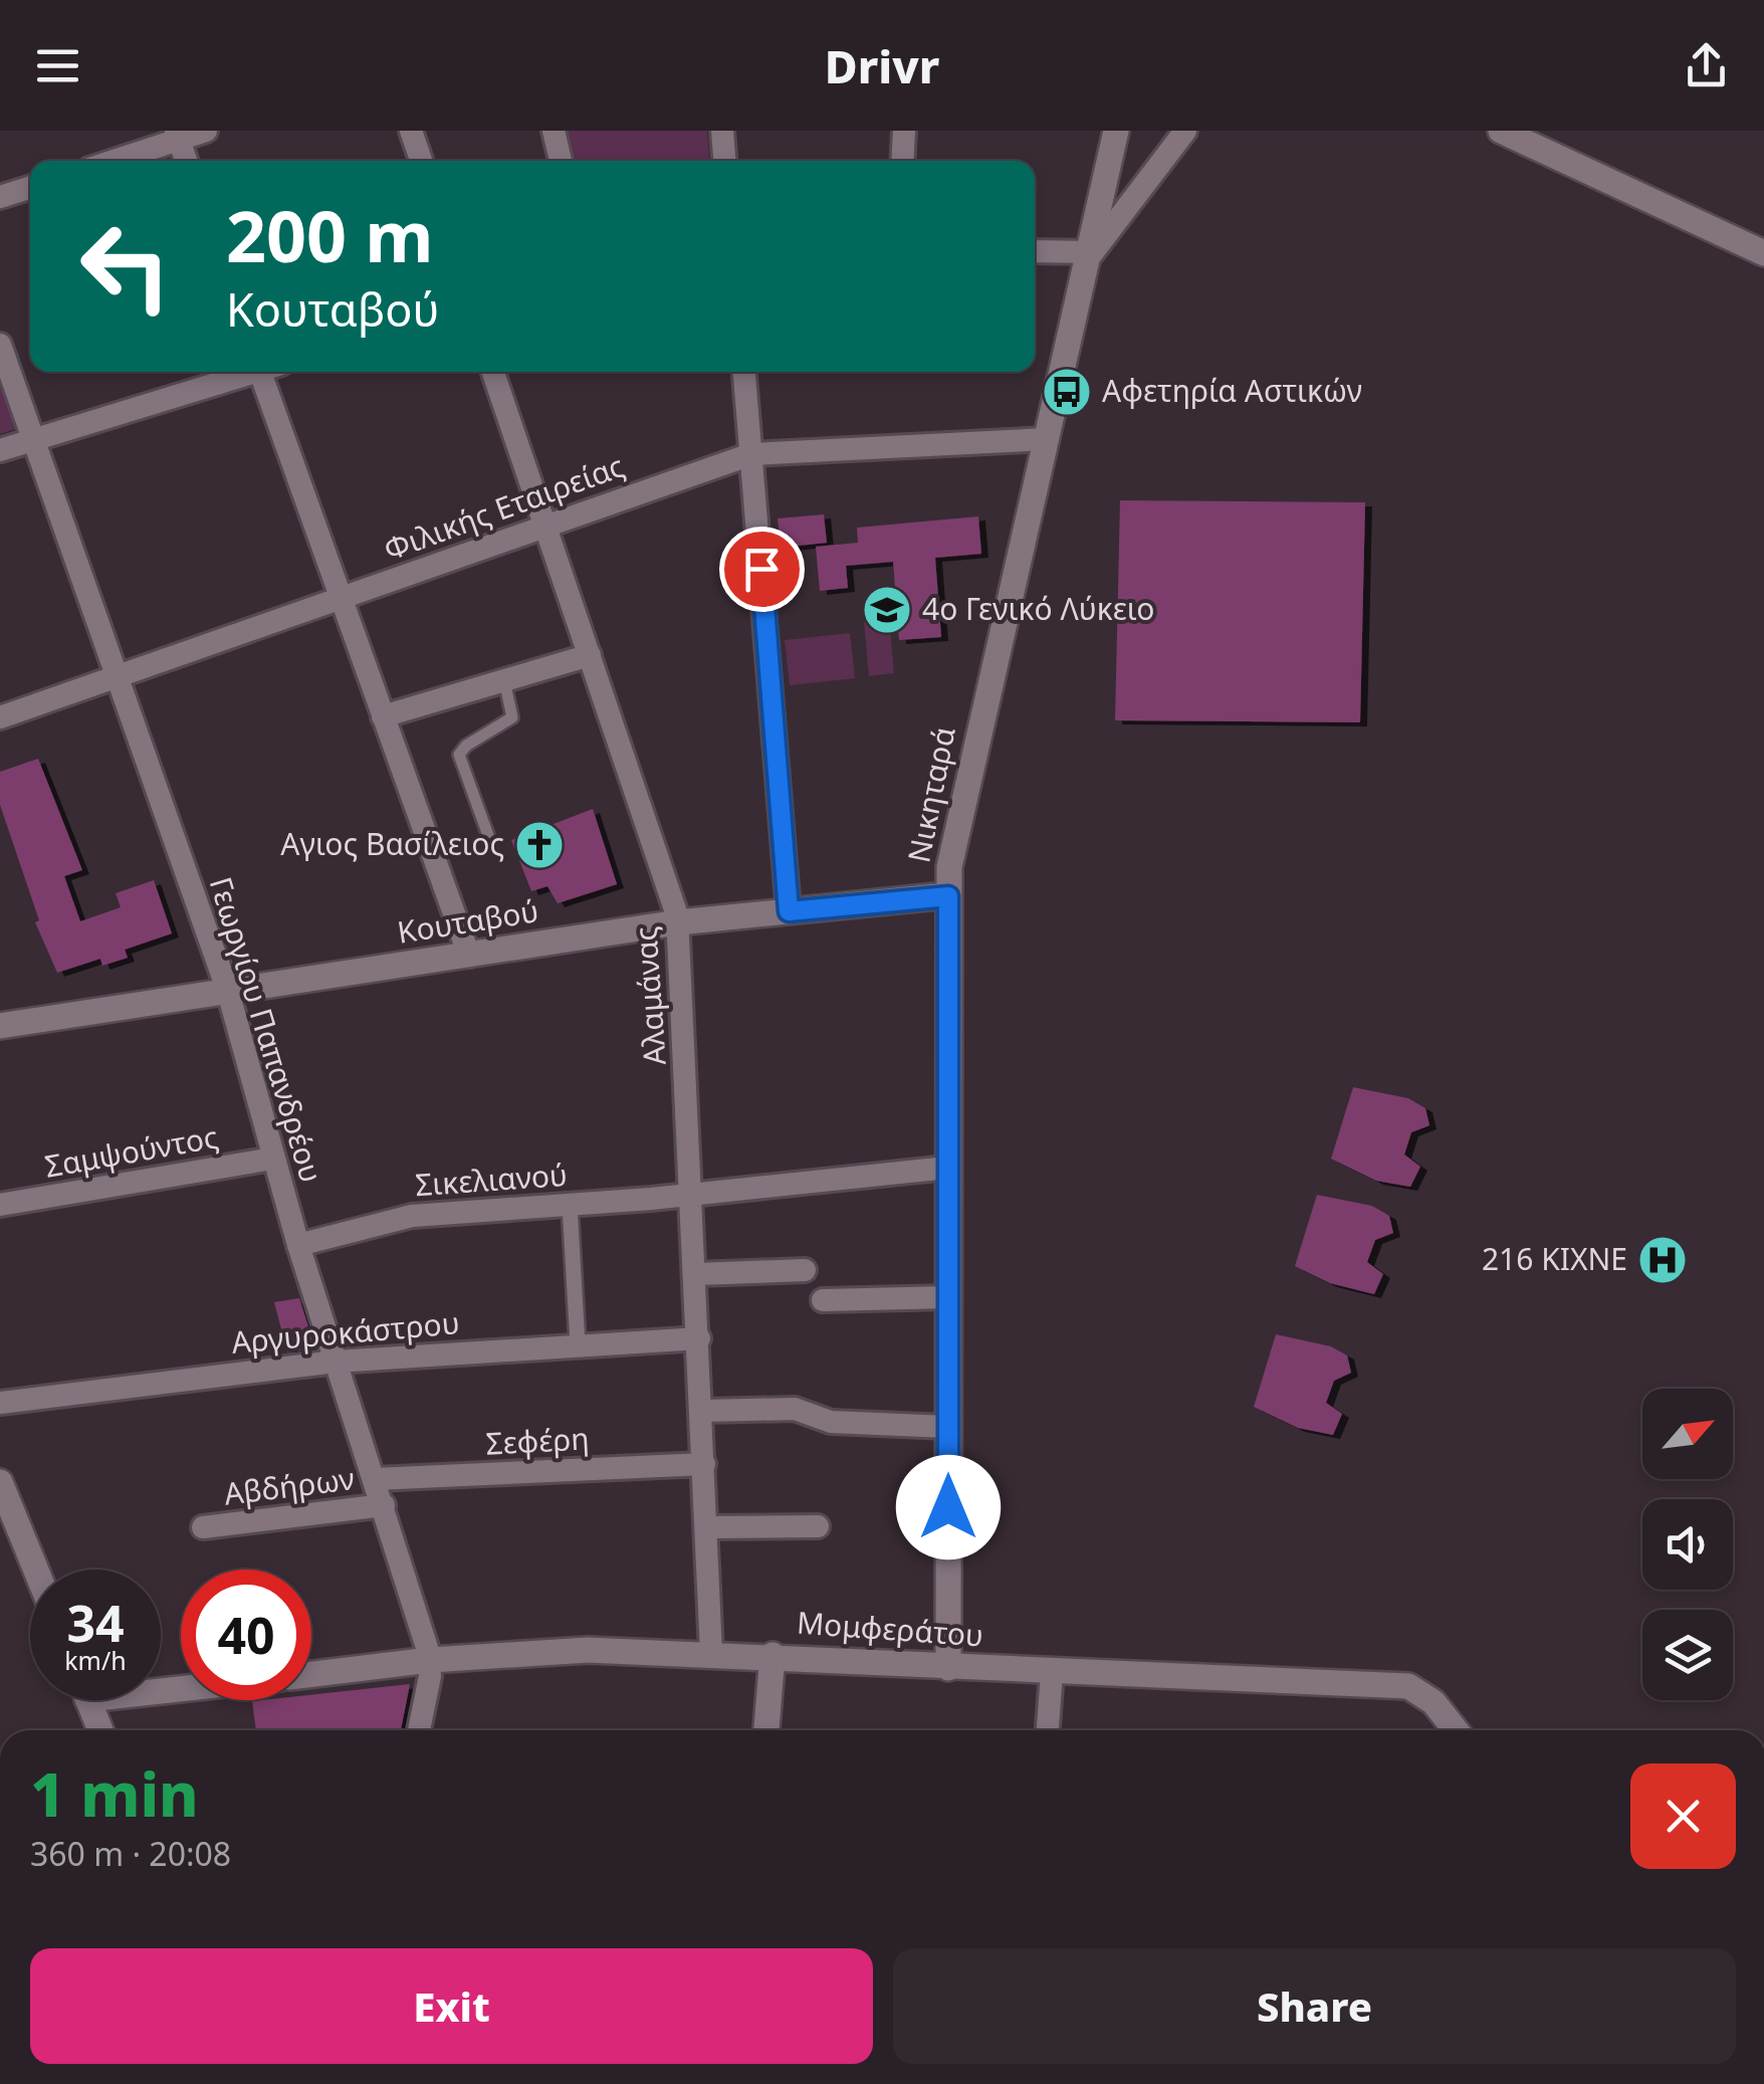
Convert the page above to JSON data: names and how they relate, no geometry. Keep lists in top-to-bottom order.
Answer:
{
  "streets": {
    "street": [
      "Φιλικής Εταιρείας",
      "Νικηταρά",
      "Κουταβού",
      "Αλαμάνας",
      "Γεωργίου Παπανδρέου",
      "Σαμψούντος",
      "Σικελιανού",
      "Αργυροκάστρου",
      "Σεφέρη",
      "Αβδήρων",
      "Μομφεράτου"
    ]
  },
  "crossings": [
    ["Φιλικής Εταιρείας", "Νικηταρά"],
    ["Φιλικής Εταιρείας", "Αλαμάνας"],
    ["Φιλικής Εταιρείας", "Γεωργίου Παπανδρέου"],
    ["Νικηταρά", "Κουταβού"],
    ["Νικηταρά", "Σικελιανού"],
    ["Νικηταρά", "Μομφεράτου"],
    ["Κουταβού", "Αλαμάνας"],
    ["Κουταβού", "Γεωργίου Παπανδρέου"],
    ["Αλαμάνας", "Σικελιανού"],
    ["Αλαμάνας", "Αργυροκάστρου"],
    ["Αλαμάνας", "Σεφέρη"],
    ["Αλαμάνας", "Μομφεράτου"],
    ["Γεωργίου Παπανδρέου", "Σαμψούντος"],
    ["Γεωργίου Παπανδρέου", "Σικελιανού"],
    ["Γεωργίου Παπανδρέου", "Αργυροκάστρου"],
    ["Γεωργίου Παπανδρέου", "Σεφέρη"],
    ["Γεωργίου Παπανδρέου", "Αβδήρων"],
    ["Γεωργίου Παπανδρέου", "Μομφεράτου"]
  ],
  "places": {
    "bus stop": ["Αφετηρία Αστικών"],
    "school or university": ["4ο Γενικό Λύκειο"],
    "church": ["Αγιος Βασίλειος"],
    "hospital": ["216 ΚΙΧΝΕ"]
  },
  "north": "top right",
  "page": {
    "header": "Drivr",
    "turn": ["200 m", "Κουταβού"],
    "speed": "34 km/h",
    "limit": "40",
    "heading": ["1 min", "360 m · 20:08"],
    "buttons": ["Exit", "Share"]
  }
}
